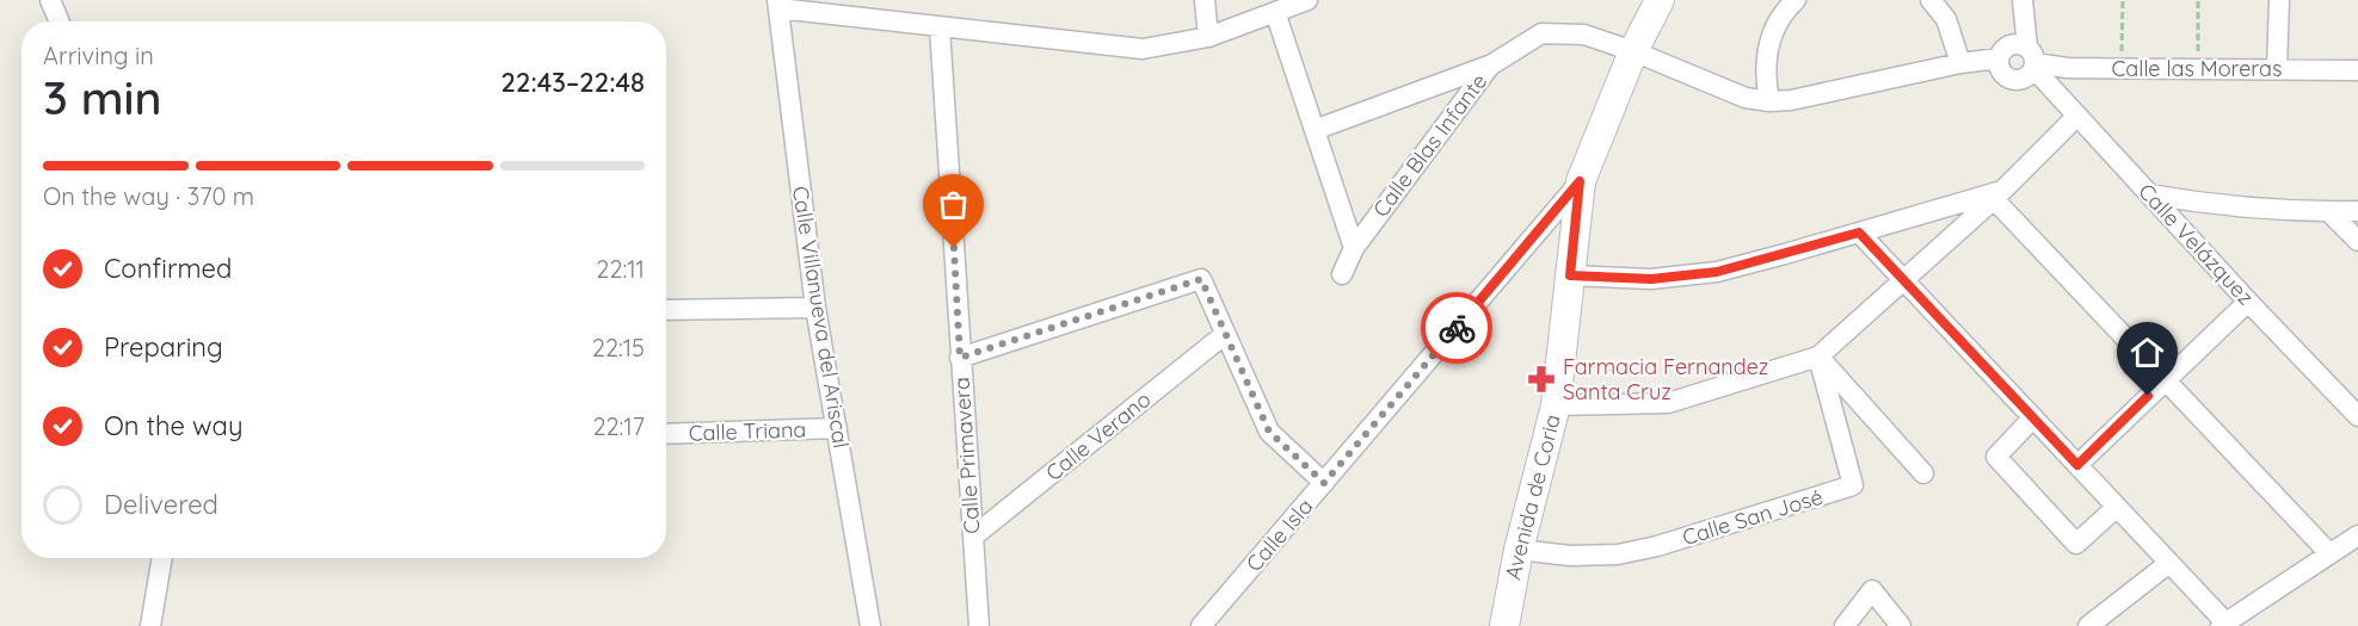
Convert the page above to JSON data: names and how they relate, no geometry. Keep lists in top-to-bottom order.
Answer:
{
  "streets": {
    "main road": ["Avenida de Coria"],
    "street": [
      "Calle las Moreras",
      "Calle Blas Infante",
      "Calle Velázquez",
      "Calle Villanueva del Ariscal",
      "Calle Triana",
      "Calle Verano",
      "Calle Primavera",
      "Calle San José",
      "Calle Isla"
    ]
  },
  "crossings": [
    ["Calle las Moreras", "Calle Velázquez"],
    ["Calle Blas Infante", "Avenida de Coria"],
    ["Calle Villanueva del Ariscal", "Calle Triana"],
    ["Calle Verano", "Calle Primavera"],
    ["Avenida de Coria", "Calle San José"],
    ["Avenida de Coria", "Calle Isla"]
  ],
  "places": {
    "pharmacy": ["Farmacia Fernandez Santa Cruz"]
  },
  "page": {
    "heading": ["3 min", "Arriving in", "22:43–22:48"],
    "bar": "On the way · 370 m",
    "list": [
      ["Confirmed", "22:11"],
      ["Preparing", "22:15"],
      ["On the way", "22:17"],
      "Delivered"
    ]
  }
}
